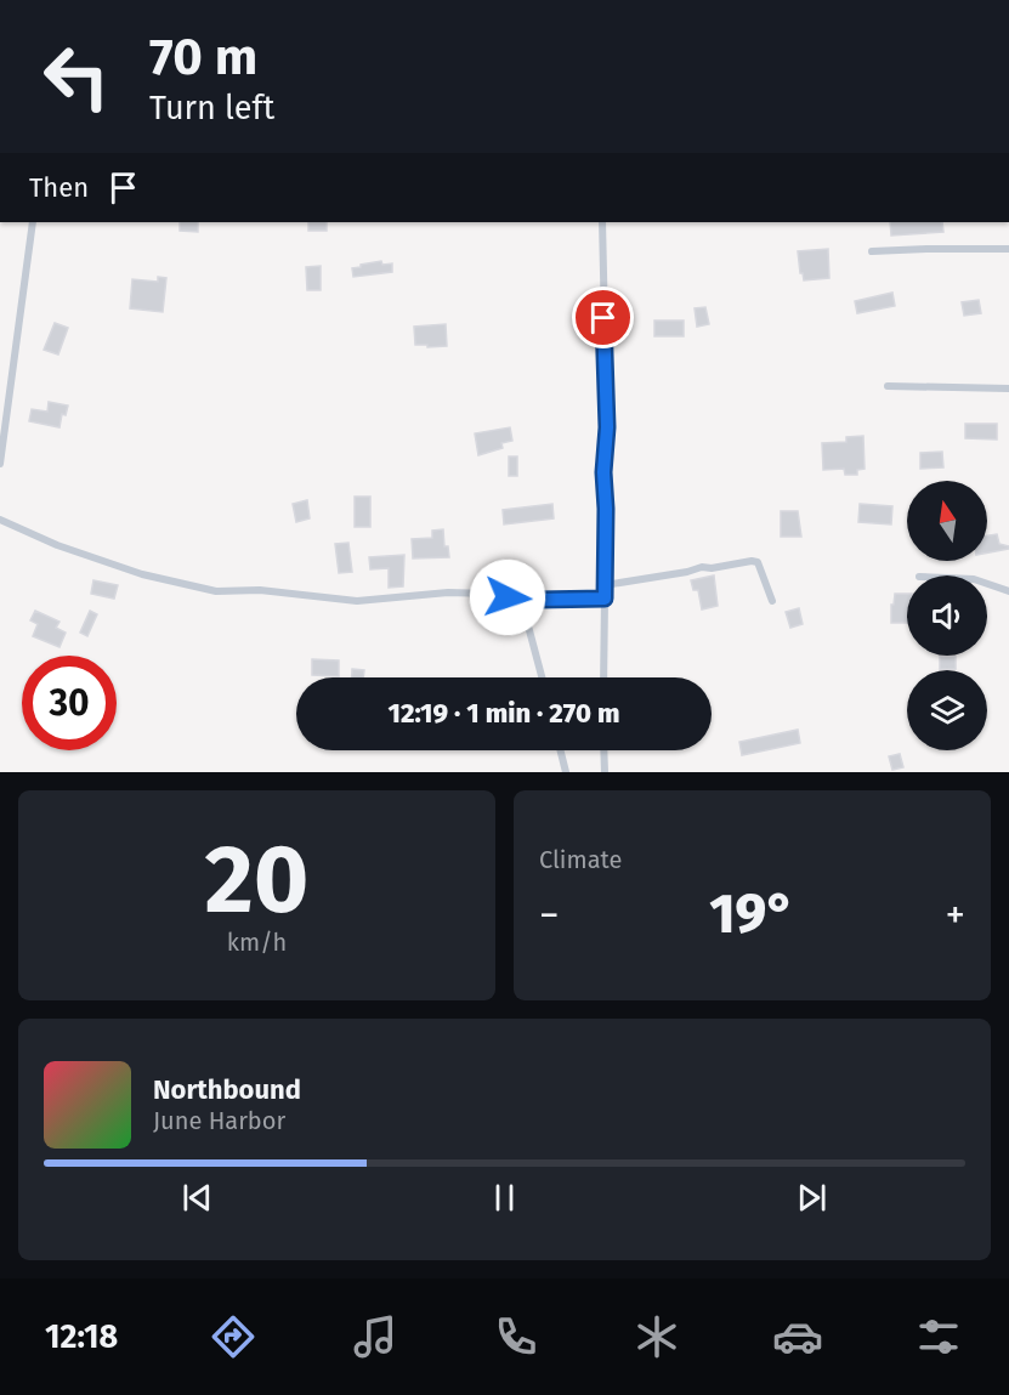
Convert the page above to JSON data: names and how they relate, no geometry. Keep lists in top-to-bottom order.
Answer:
{
  "north": "top",
  "page": {
    "turn": ["70 m", "Turn left"],
    "then": "Then",
    "limit": "30",
    "trip": "12:19 · 1 min · 270 m",
    "tile": [
      ["20", "km/h"],
      "Climate"
    ],
    "heat": ["−", "19°", "+"],
    "song": ["Northbound", "June Harbor"],
    "tabs": "12:18"
  }
}
